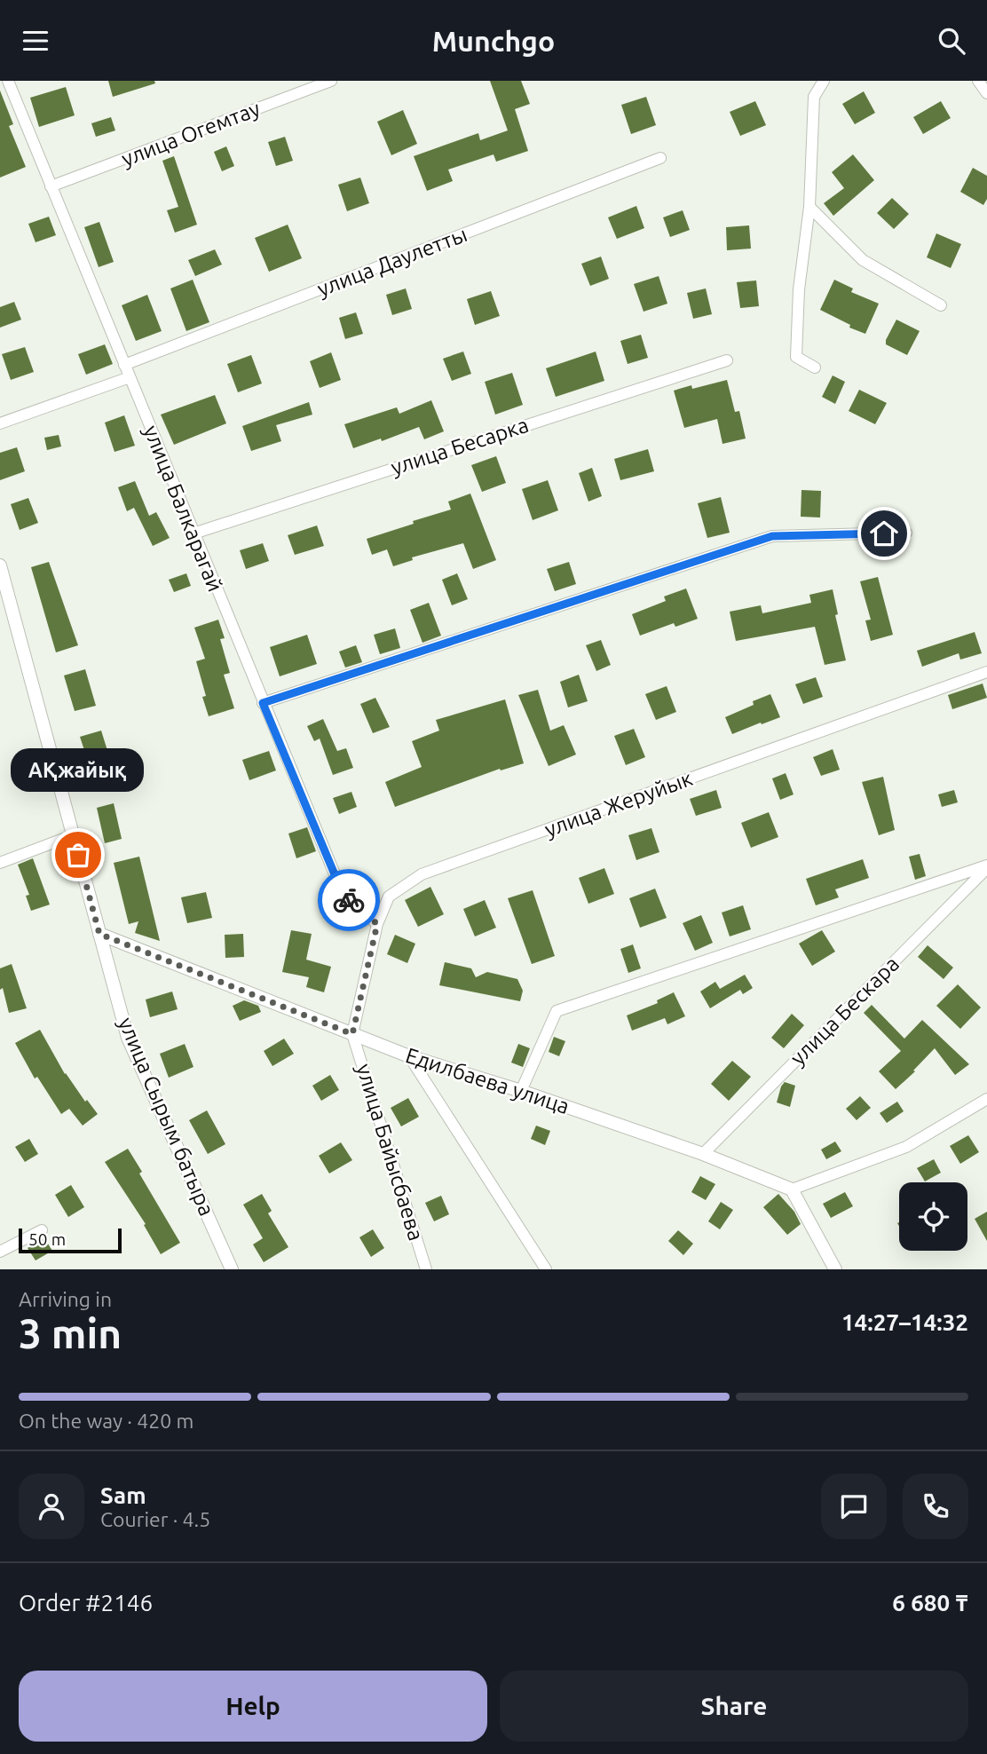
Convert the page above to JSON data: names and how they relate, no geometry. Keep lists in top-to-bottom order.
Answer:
{
  "streets": {
    "street": [
      "улица Огемтау",
      "улица Даулетты",
      "улица Бесарка",
      "улица Балкарагай",
      "улица Жеруйык",
      "улица Бескара",
      "Едилбаева улица",
      "улица Сырым батыра",
      "улица Байысбаева"
    ]
  },
  "crossings": [
    ["улица Огемтау", "улица Балкарагай"],
    ["улица Даулетты", "улица Балкарагай"],
    ["улица Бесарка", "улица Балкарагай"],
    ["улица Балкарагай", "улица Жеруйык"],
    ["улица Жеруйык", "Едилбаева улица"],
    ["улица Жеруйык", "улица Байысбаева"],
    ["улица Бескара", "Едилбаева улица"],
    ["Едилбаева улица", "улица Сырым батыра"],
    ["Едилбаева улица", "улица Байысбаева"]
  ],
  "places": ["АҚжайық"],
  "scale_bar": "50 m",
  "page": {
    "header": "Munchgo",
    "bubble": "АҚжайық",
    "scale": "50 m",
    "heading": ["3 min", "Arriving in", "14:27–14:32"],
    "panel": [
      "Sam",
      "Courier · 4.5",
      "Order #2146",
      "6 680 ₸"
    ],
    "bar": "On the way · 420 m",
    "buttons": ["Help", "Share"]
  }
}
